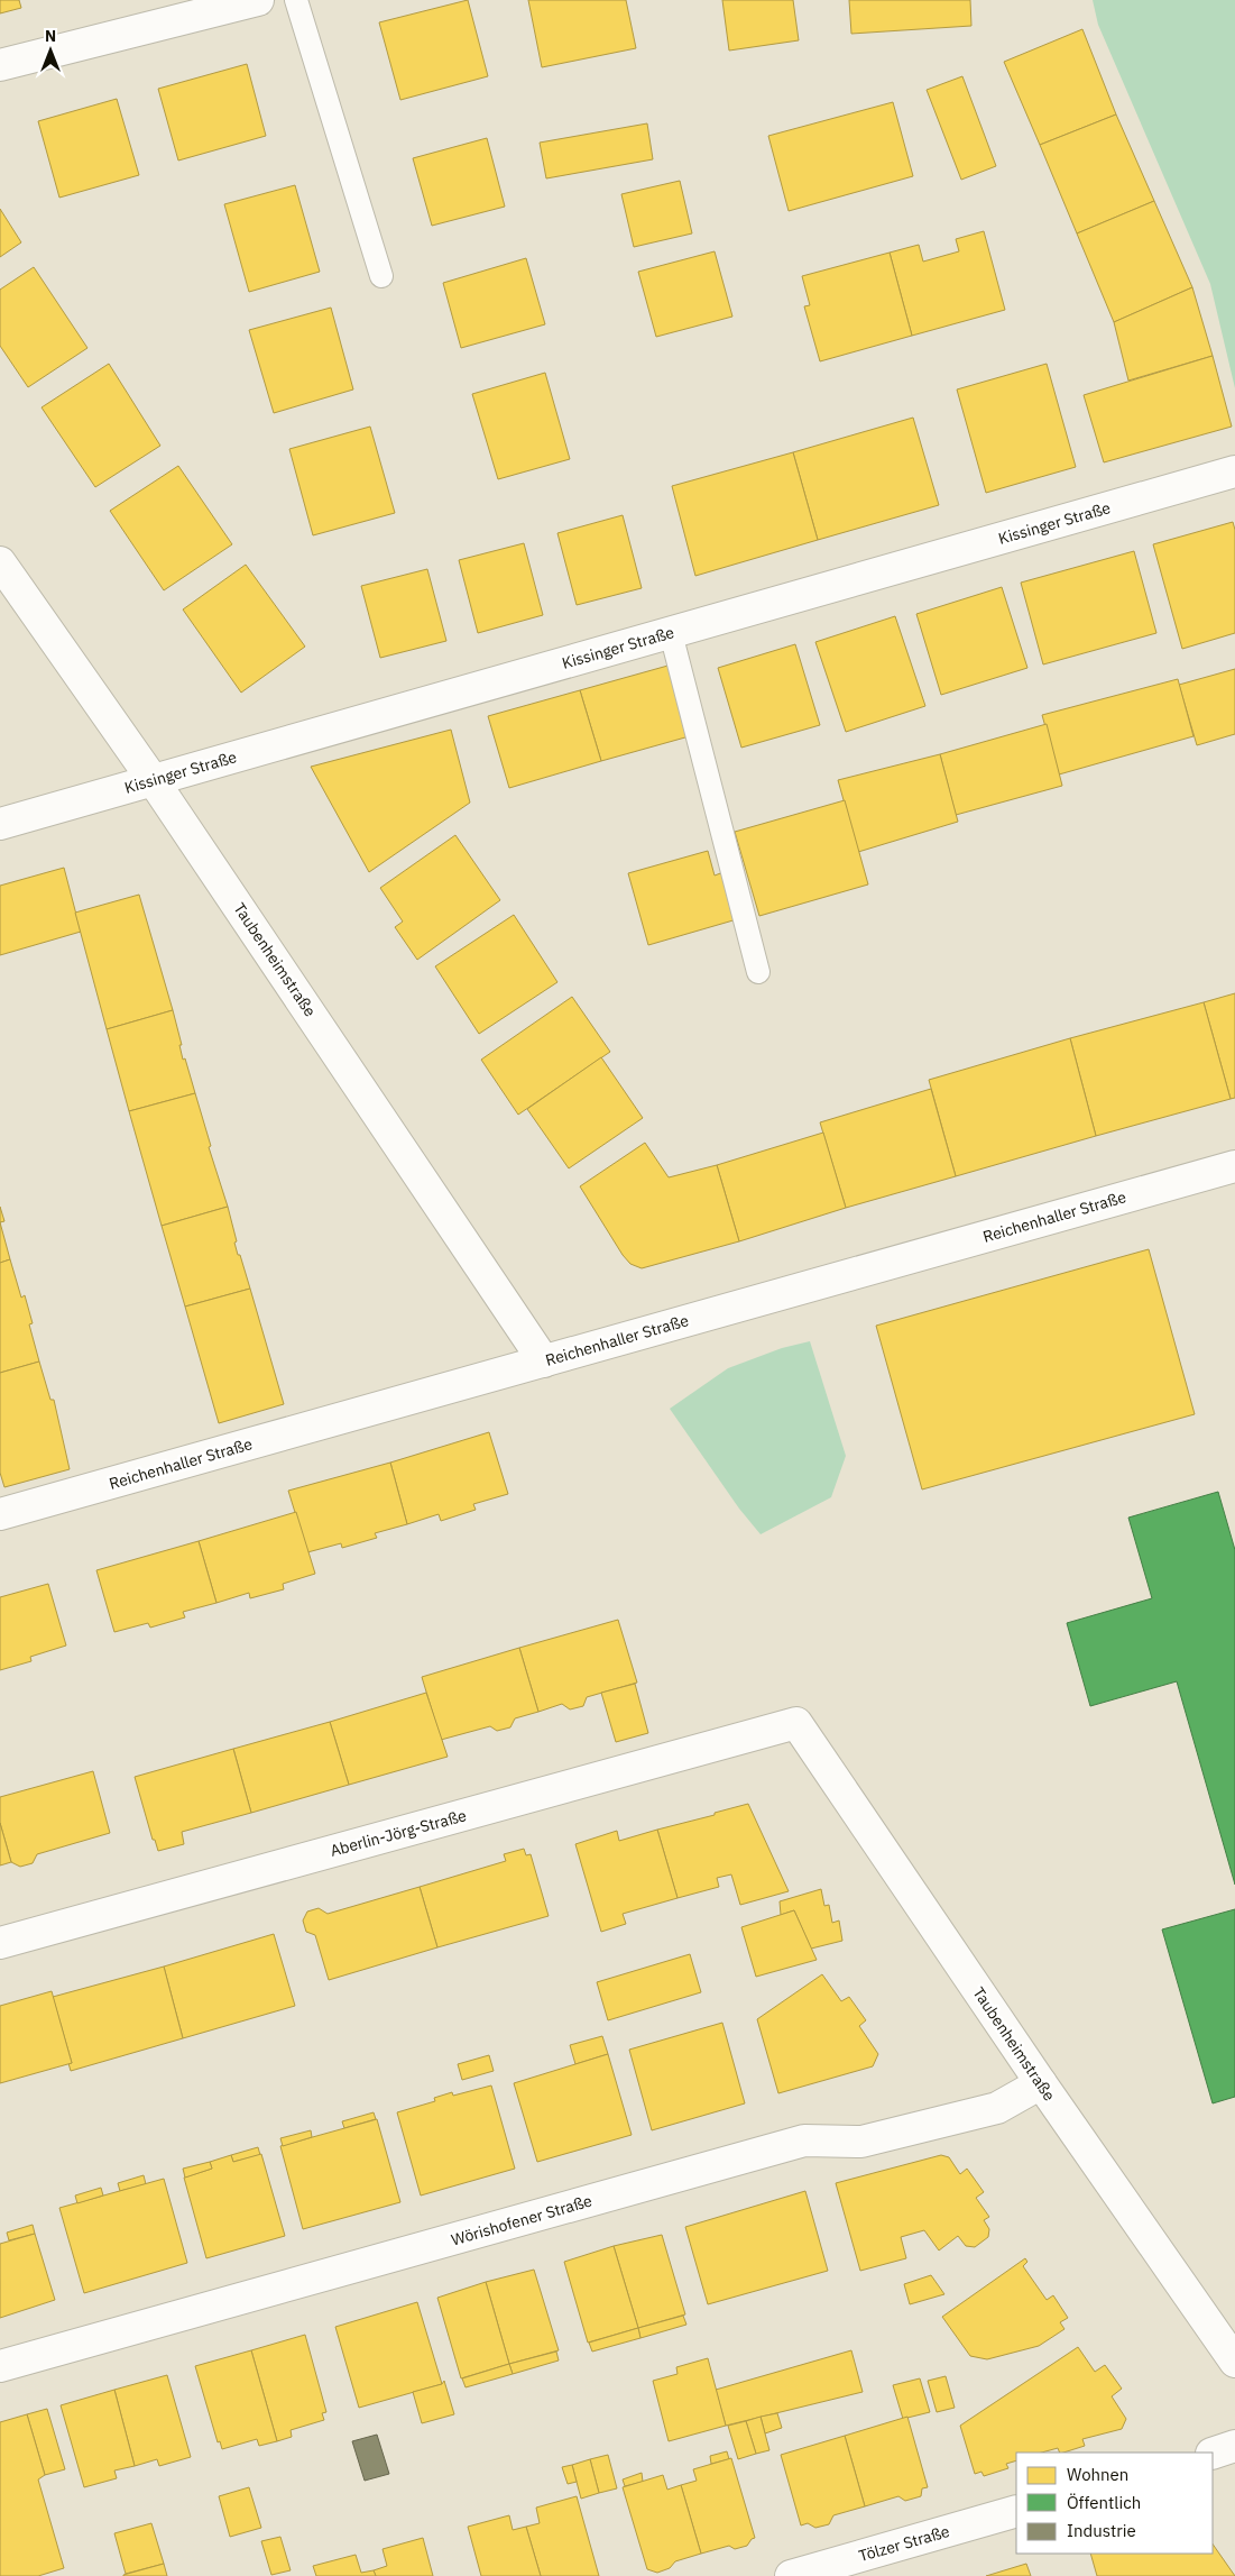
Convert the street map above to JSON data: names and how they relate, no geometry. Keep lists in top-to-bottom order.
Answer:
{
  "streets": {
    "street": [
      "Kissinger Straße",
      "Taubenheimstraße",
      "Reichenhaller Straße",
      "Aberlin-Jörg-Straße",
      "Wörishofener Straße",
      "Tölzer Straße"
    ]
  },
  "crossings": [
    ["Kissinger Straße", "Taubenheimstraße"],
    ["Taubenheimstraße", "Reichenhaller Straße"],
    ["Taubenheimstraße", "Aberlin-Jörg-Straße"],
    ["Taubenheimstraße", "Wörishofener Straße"]
  ],
  "legend": ["Wohnen", "Öffentlich", "Industrie"],
  "north": "top"
}
